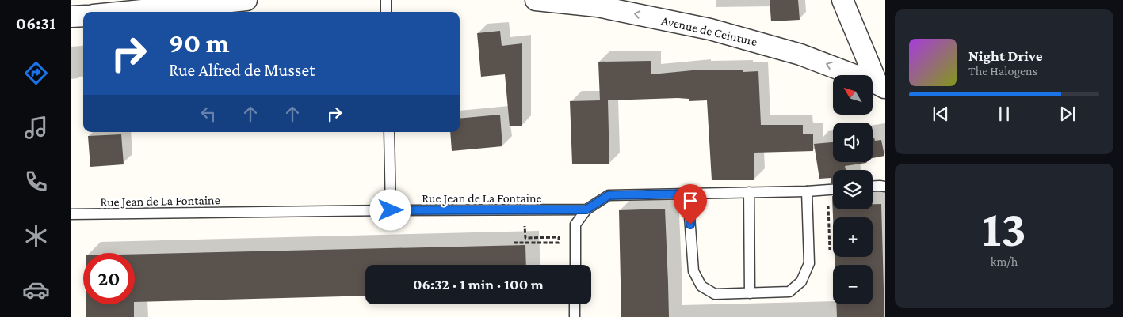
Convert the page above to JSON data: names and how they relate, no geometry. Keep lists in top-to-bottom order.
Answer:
{
  "streets": {
    "street": ["Avenue de Ceinture"],
    "lane": ["Rue Jean de La Fontaine"]
  },
  "one_way": ["Avenue de Ceinture"],
  "north": "top left",
  "page": {
    "tabs": "06:31",
    "turn": ["90 m", "Rue Alfred de Musset"],
    "song": ["Night Drive", "The Halogens"],
    "map_buttons": ["+", "−"],
    "tile": ["13", "km/h"],
    "limit": "20",
    "trip": "06:32 · 1 min · 100 m"
  }
}
